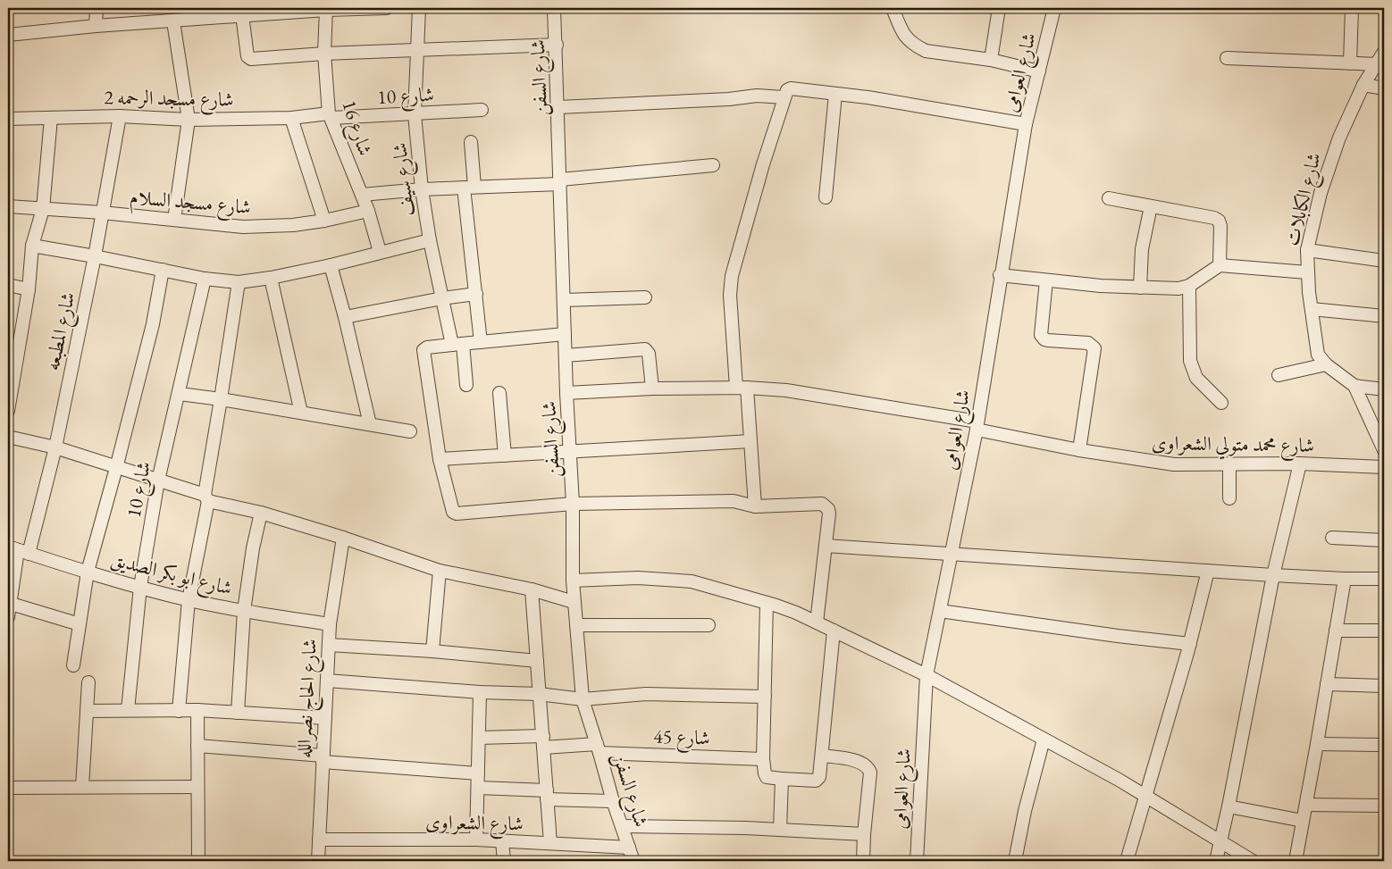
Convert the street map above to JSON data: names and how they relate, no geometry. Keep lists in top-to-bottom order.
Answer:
{
  "streets": {
    "street": [
      "شارع العوامى",
      "شارع السفن",
      "شارع 10",
      "شارع مسجد الرحمه 2",
      "شارع 16",
      "شارع سيف",
      "شارع الكابلات",
      "شارع مسجد السلام",
      "شارع المطبعه",
      "شارع محمد متولي الشعراوى",
      "شارع ابو بكر الصديق",
      "شارع الحاج نصرالله",
      "شارع 45",
      "شارع الشعراوى"
    ]
  },
  "crossings": [
    ["شارع العوامى", "شارع محمد متولي الشعراوى"],
    ["شارع السفن", "شارع محمد متولي الشعراوى"],
    ["شارع السفن", "شارع 45"],
    ["شارع السفن", "شارع الشعراوى"],
    ["شارع 10", "شارع مسجد الرحمه 2"],
    ["شارع 10", "شارع 16"],
    ["شارع 10", "شارع سيف"],
    ["شارع 10", "شارع ابو بكر الصديق"],
    ["شارع مسجد الرحمه 2", "شارع 16"],
    ["شارع مسجد الرحمه 2", "شارع المطبعه"],
    ["شارع 16", "شارع مسجد السلام"],
    ["شارع مسجد السلام", "شارع المطبعه"],
    ["شارع المطبعه", "شارع ابو بكر الصديق"],
    ["شارع ابو بكر الصديق", "شارع الحاج نصرالله"],
    ["شارع الحاج نصرالله", "شارع الشعراوى"]
  ]
}
